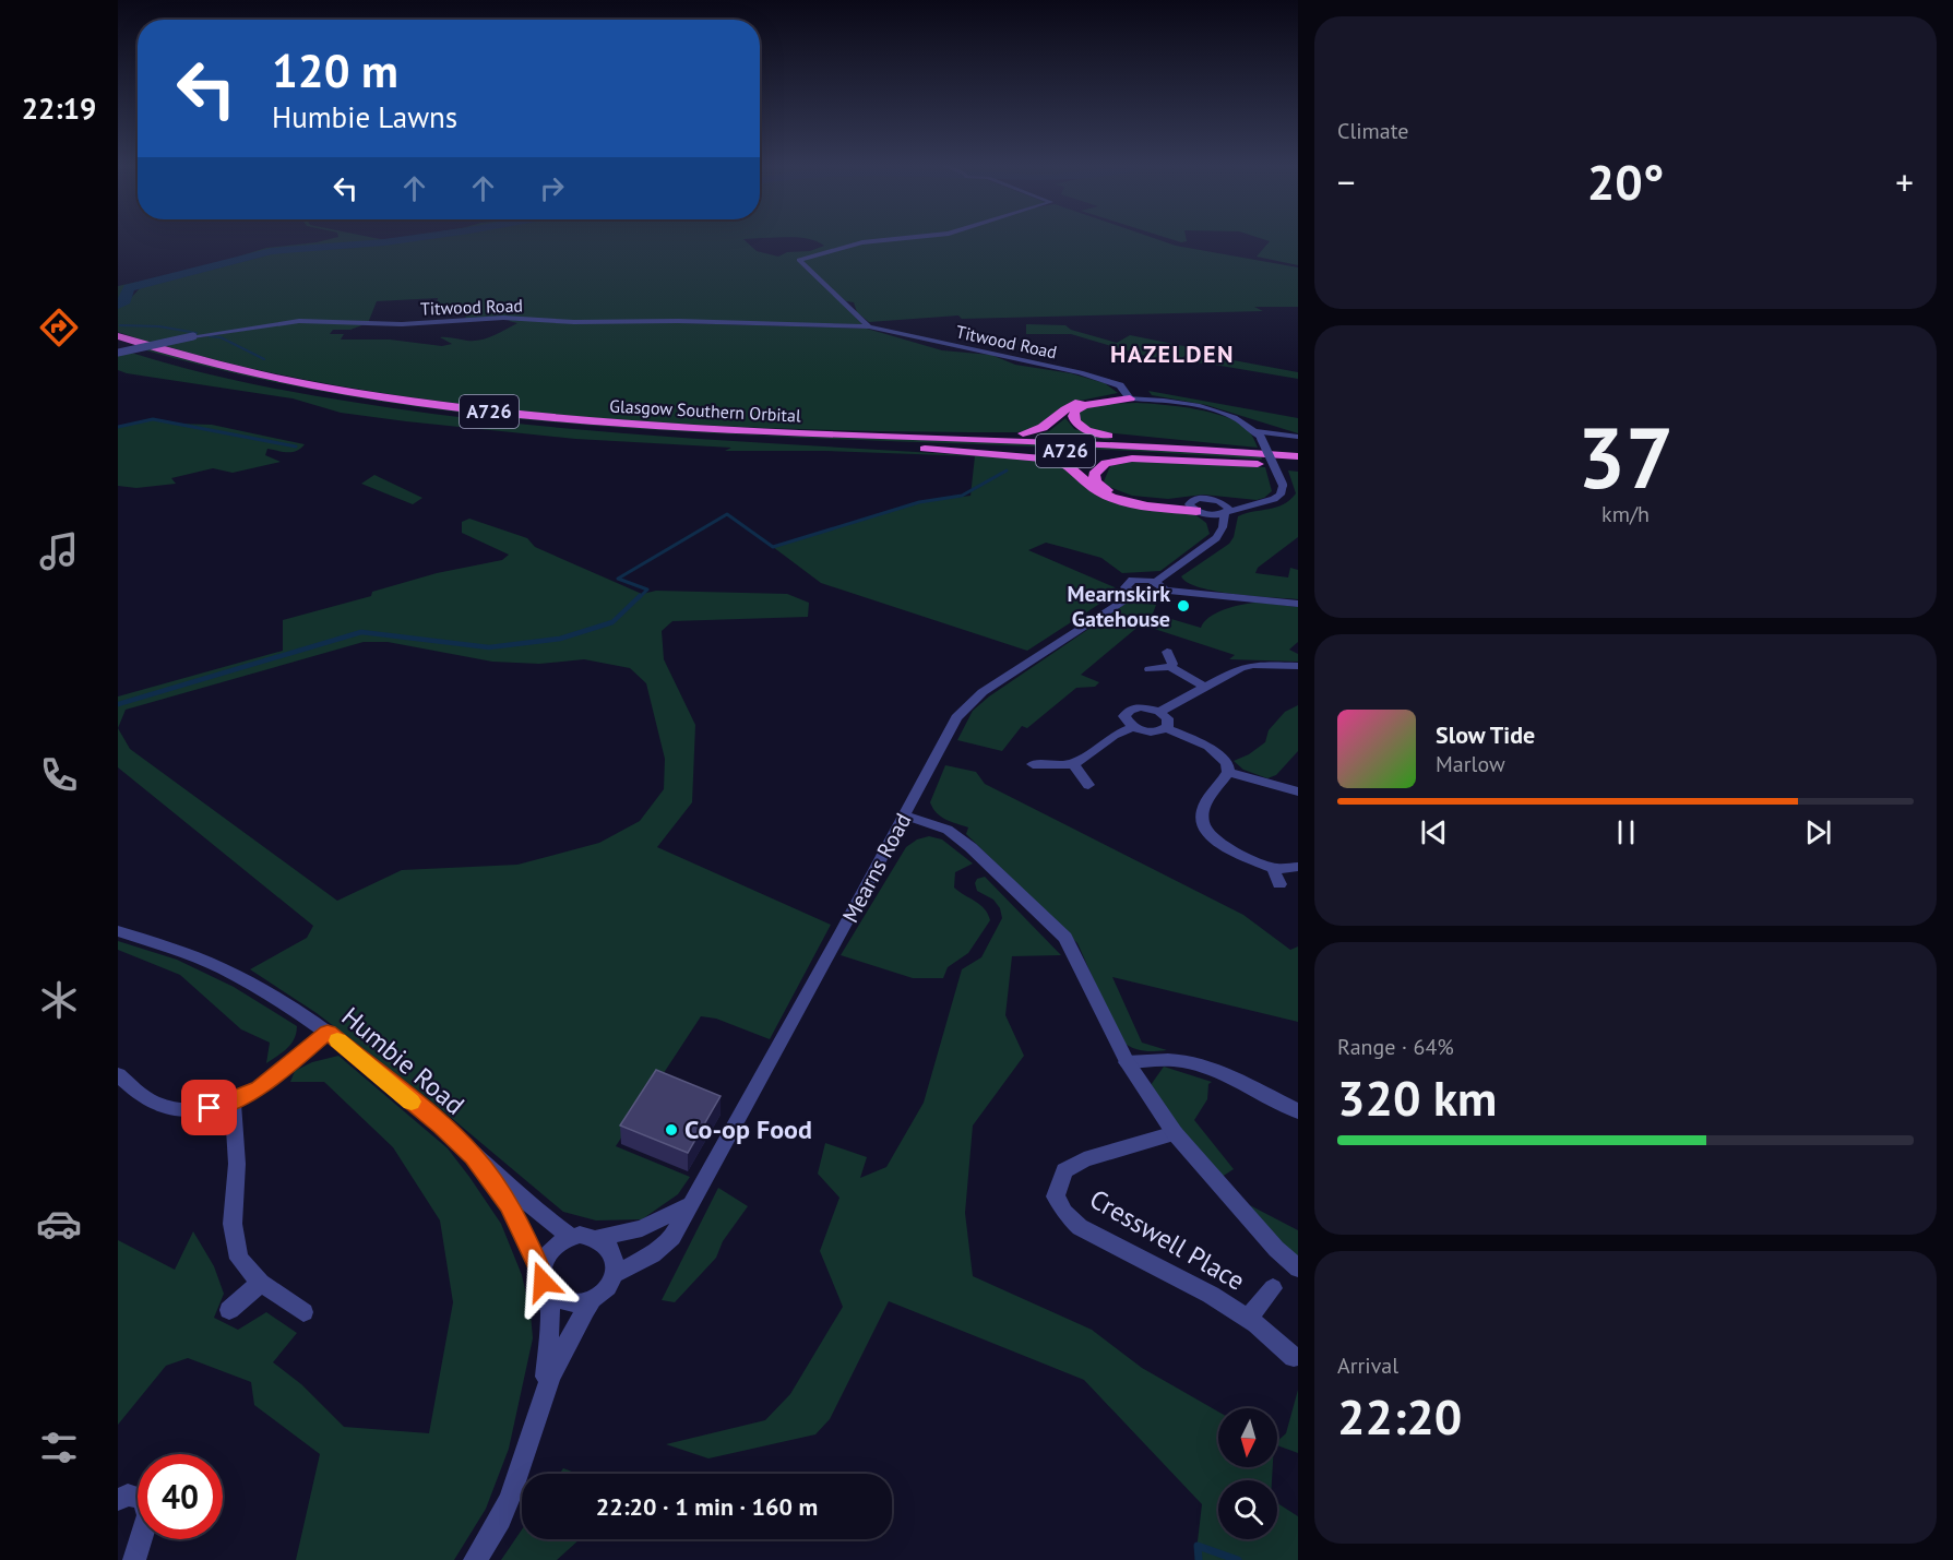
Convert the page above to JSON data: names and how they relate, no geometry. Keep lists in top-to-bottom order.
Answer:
{
  "streets": {
    "highway": ["Glasgow Southern Orbital", "A726"],
    "street": [
      "Titwood Road",
      "Mearns Road",
      "Humbie Road",
      "Cresswell Place"
    ]
  },
  "crossings": [
    ["Mearns Road", "Humbie Road"]
  ],
  "districts": ["HAZELDEN"],
  "places": ["Mearnskirk Gatehouse", "Co-op Food"],
  "north": "bottom",
  "page": {
    "tabs": "22:19",
    "tile": [
      "Climate",
      ["37", "km/h"],
      ["Range · 64%", "320 km"],
      ["Arrival", "22:20"]
    ],
    "turn": ["120 m", "Humbie Lawns"],
    "heat": ["−", "20°", "+"],
    "song": ["Slow Tide", "Marlow"],
    "limit": "40",
    "trip": "22:20 · 1 min · 160 m"
  }
}
